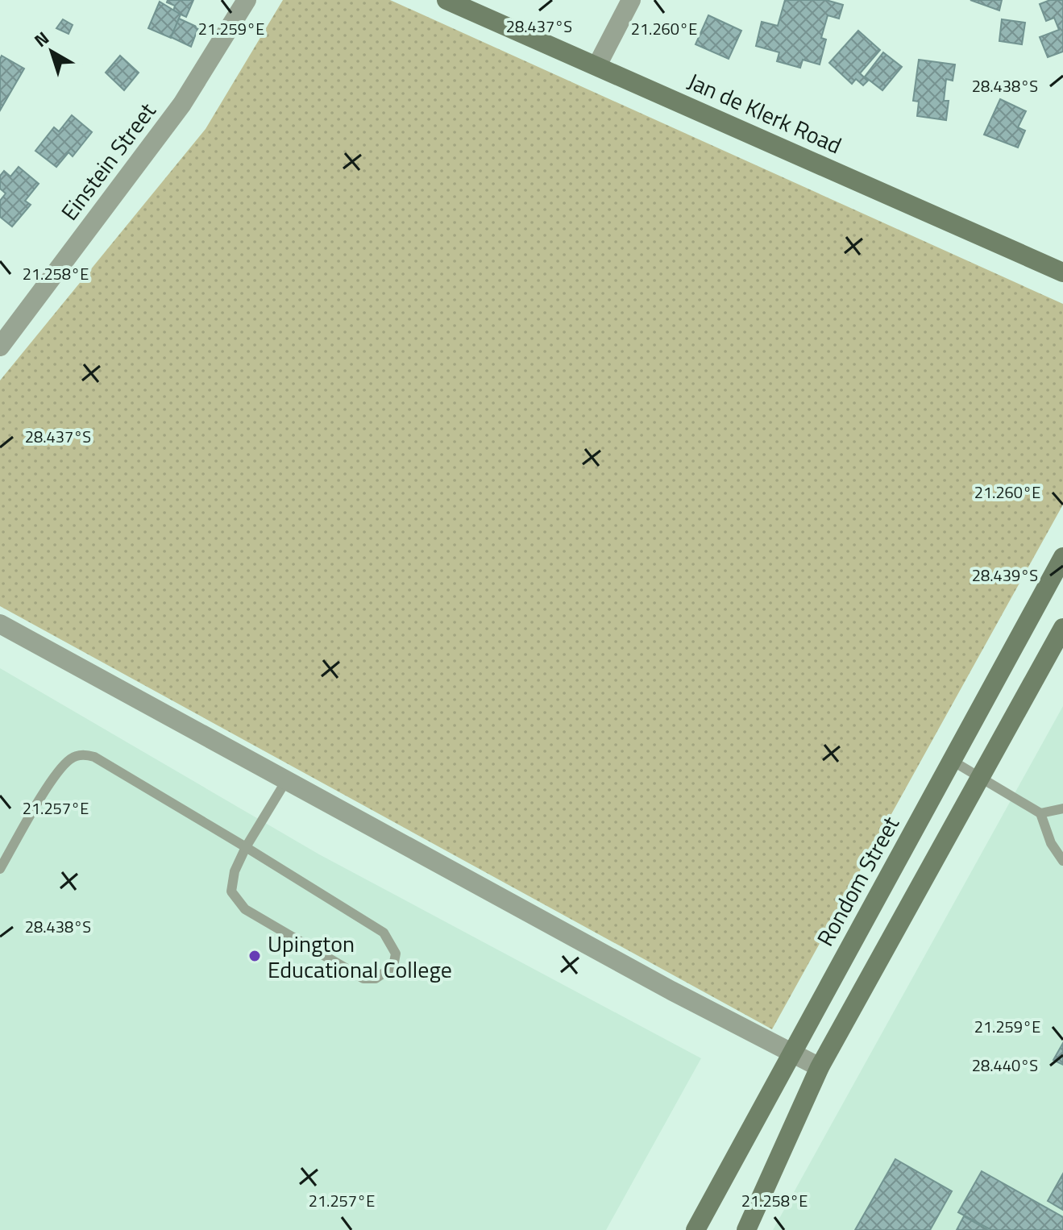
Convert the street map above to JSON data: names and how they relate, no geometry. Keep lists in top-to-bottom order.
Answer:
{
  "streets": {
    "street": ["Jan de Klerk Road", "Einstein Street", "Rondom Street"]
  },
  "places": ["Upington Educational College"],
  "north": "top left",
  "coordinates": [
    "28.437°S",
    "21.260°E",
    "21.259°E",
    "28.438°S",
    "21.258°E",
    "28.439°S",
    "21.257°E",
    "28.440°S"
  ]
}
